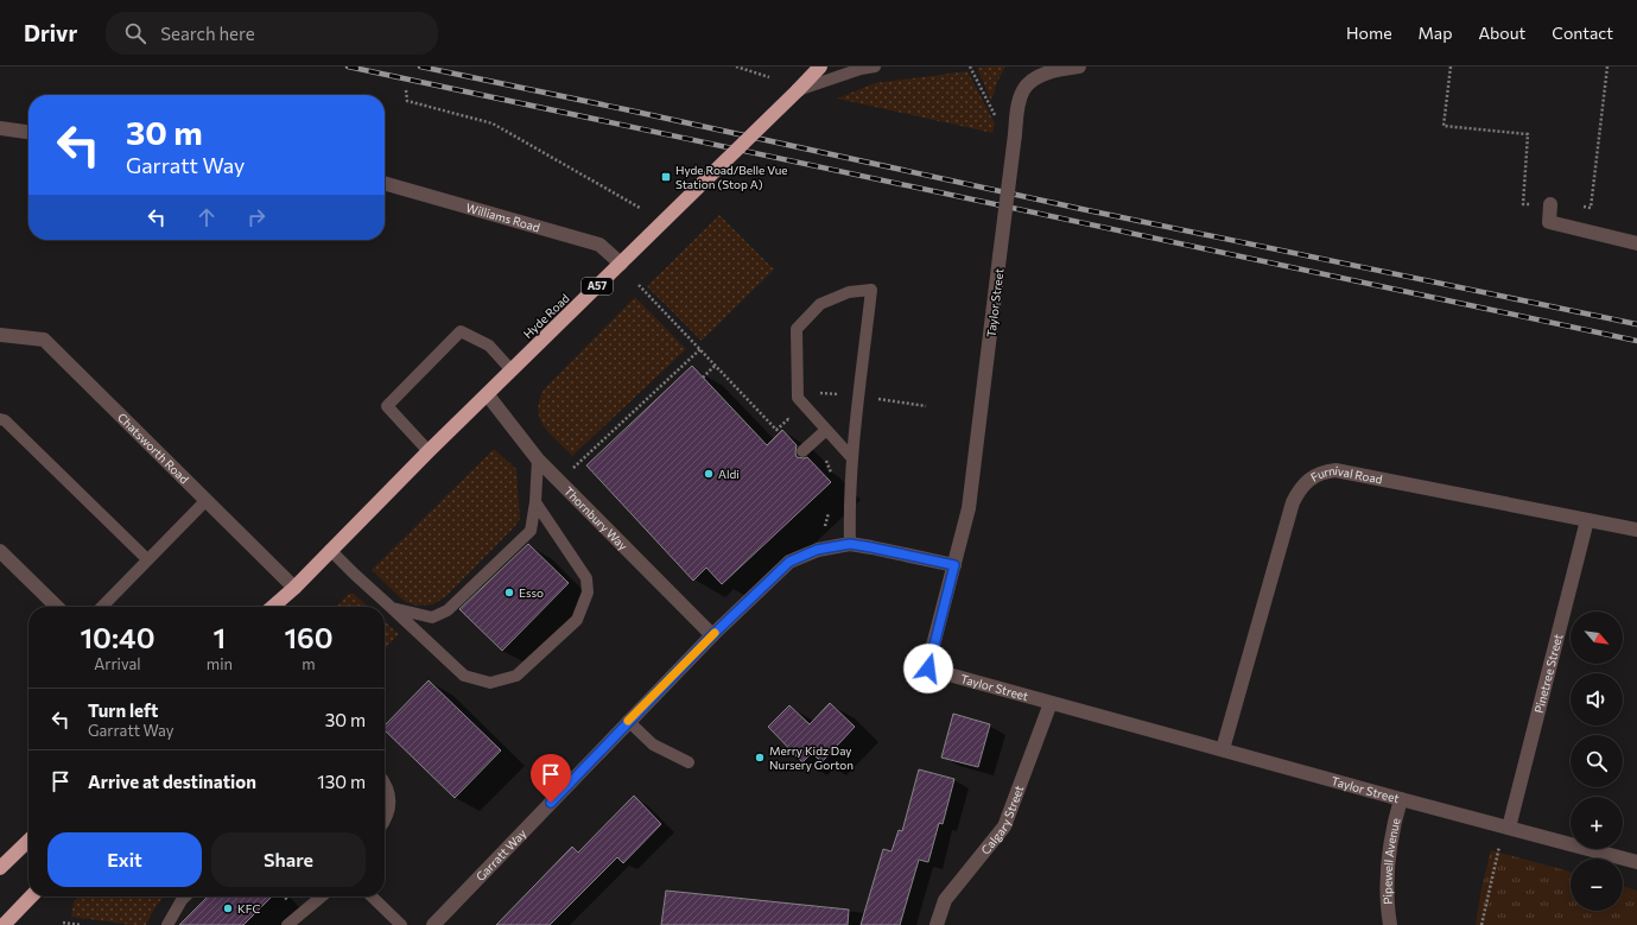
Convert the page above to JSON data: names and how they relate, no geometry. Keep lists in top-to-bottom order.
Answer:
{
  "streets": {
    "highway": ["A57", "Hyde Road"],
    "street": [
      "Williams Road",
      "Taylor Street",
      "Chatsworth Road",
      "Furnival Road",
      "Thornbury Way",
      "Pinetree Street",
      "Calgary Street",
      "Garratt Way",
      "Pipewell Avenue"
    ]
  },
  "crossings": [
    ["Williams Road", "Hyde Road"],
    ["Taylor Street", "Furnival Road"],
    ["Taylor Street", "Pinetree Street"],
    ["Taylor Street", "Calgary Street"],
    ["Taylor Street", "Garratt Way"],
    ["Taylor Street", "Pipewell Avenue"],
    ["Hyde Road", "Chatsworth Road"],
    ["Hyde Road", "Thornbury Way"],
    ["Furnival Road", "Pinetree Street"],
    ["Thornbury Way", "Garratt Way"]
  ],
  "places": {
    "transit": ["Hyde Road/Belle Vue Station (Stop A)"],
    "other": [
      "Aldi",
      "Esso",
      "Merry Kidz Day Nursery Gorton",
      "KFC"
    ]
  },
  "north": "bottom right",
  "page": {
    "header": "Drivr",
    "search": "Search here",
    "nav": [
      "Home",
      "Map",
      "About",
      "Contact"
    ],
    "turn": ["30 m", "Garratt Way"],
    "eta": [
      "10:40",
      "Arrival",
      "1",
      "min",
      "160",
      "m"
    ],
    "map_buttons": ["+", "−"],
    "list": [
      {
        "name": "Turn left",
        "note": "Garratt Way",
        "value": "30 m"
      },
      {
        "name": "Arrive at destination",
        "value": "130 m"
      }
    ],
    "buttons": ["Exit", "Share"]
  }
}
